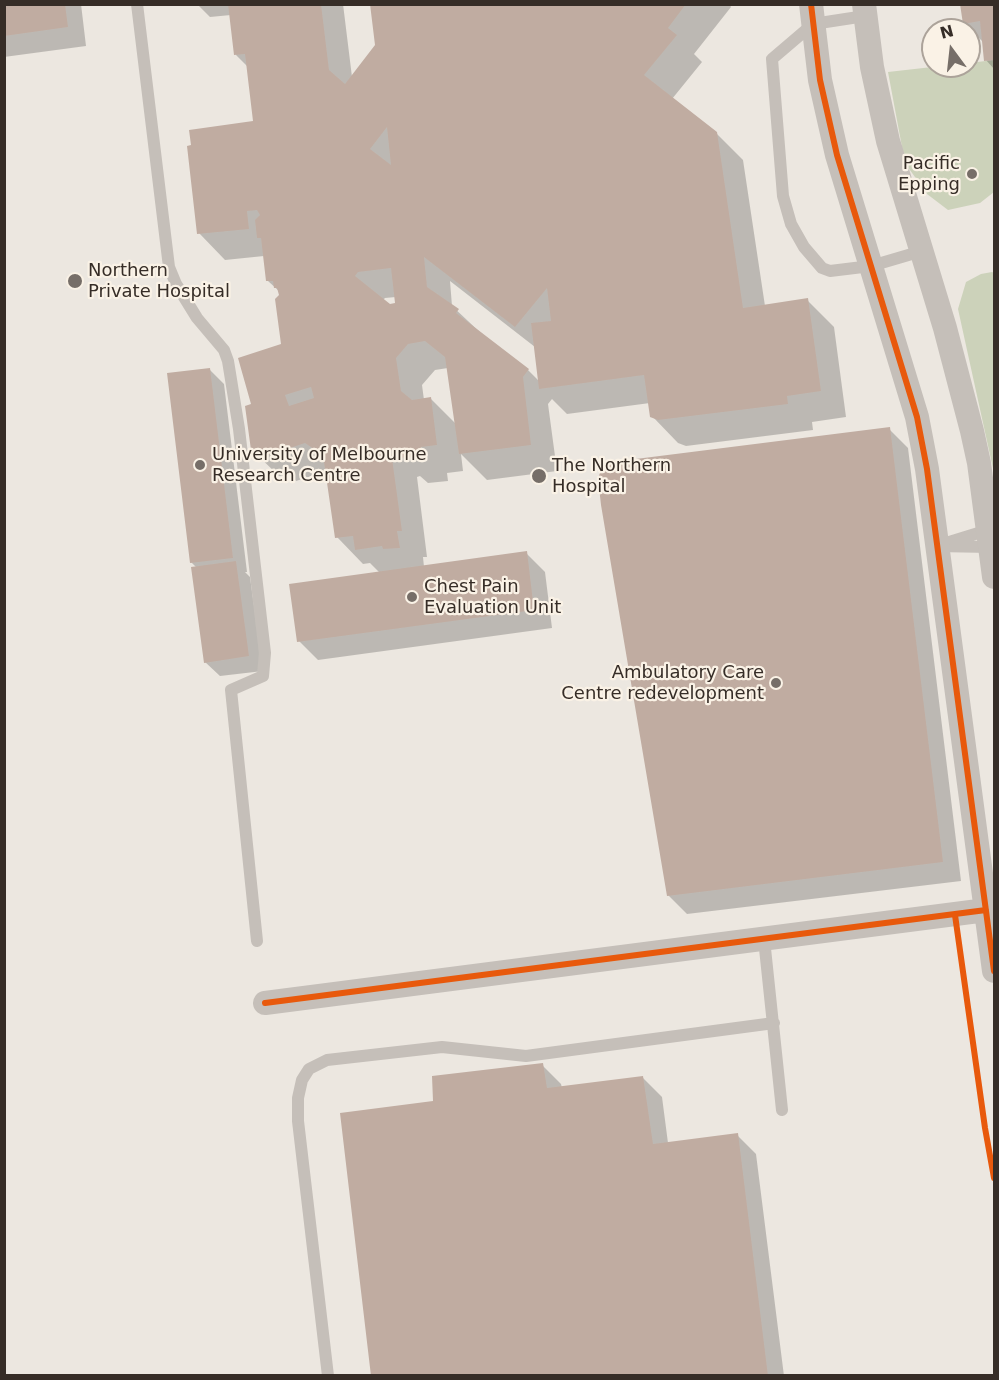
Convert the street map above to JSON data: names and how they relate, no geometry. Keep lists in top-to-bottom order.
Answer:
{
  "places": [
    "Pacific Epping",
    "Northern Private Hospital",
    "University of Melbourne Research Centre",
    "The Northern Hospital",
    "Chest Pain Evaluation Unit",
    "Ambulatory Care Centre redevelopment"
  ],
  "north": "top"
}
